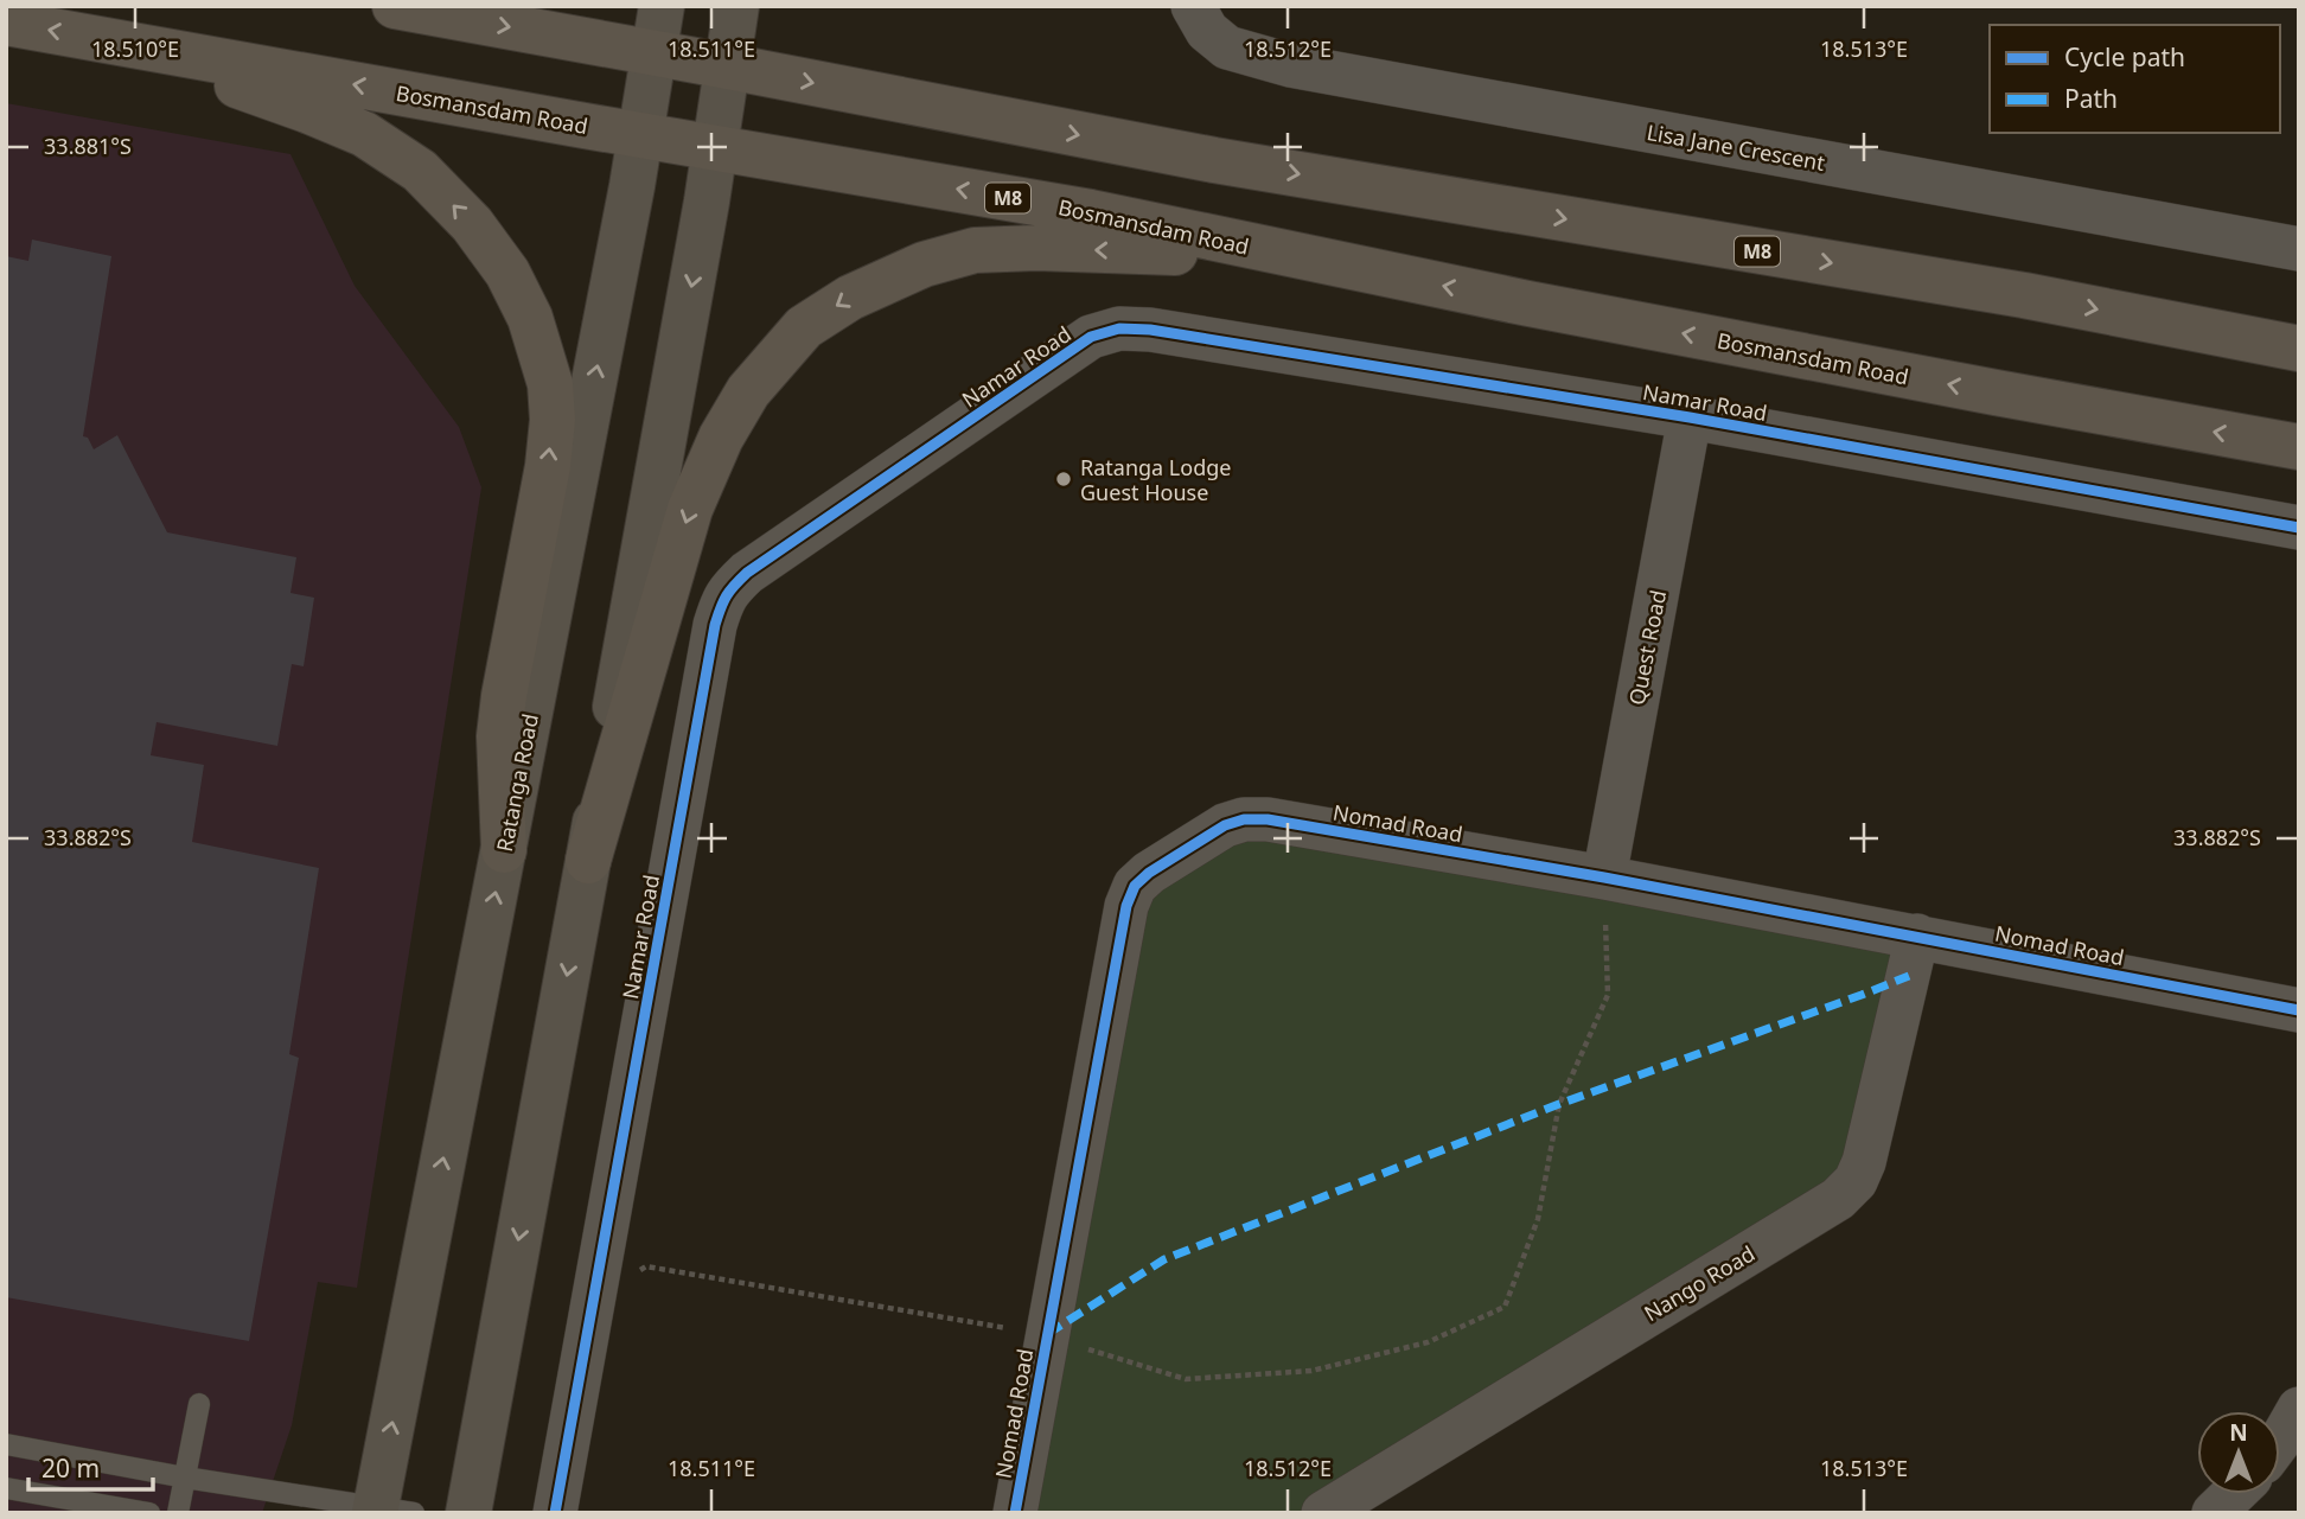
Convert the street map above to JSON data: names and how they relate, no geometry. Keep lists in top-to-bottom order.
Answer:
{
  "streets": {
    "main road": ["Bosmansdam Road", "M8", "Ratanga Road"],
    "street": [
      "Lisa Jane Crescent",
      "Namar Road",
      "Quest Road",
      "Nomad Road",
      "Nango Road"
    ]
  },
  "crossings": [
    ["Bosmansdam Road", "Ratanga Road"],
    ["M8", "Ratanga Road"],
    ["Namar Road", "Quest Road"],
    ["Quest Road", "Nomad Road"],
    ["Nomad Road", "Nango Road"]
  ],
  "places": ["Ratanga Lodge Guest House"],
  "legend": ["Cycle path", "Path"],
  "scale_bar": "20 m",
  "north": "top",
  "coordinates": [
    "18.510°E",
    "18.511°E",
    "18.512°E",
    "18.513°E",
    "33.881°S",
    "33.882°S"
  ]
}
